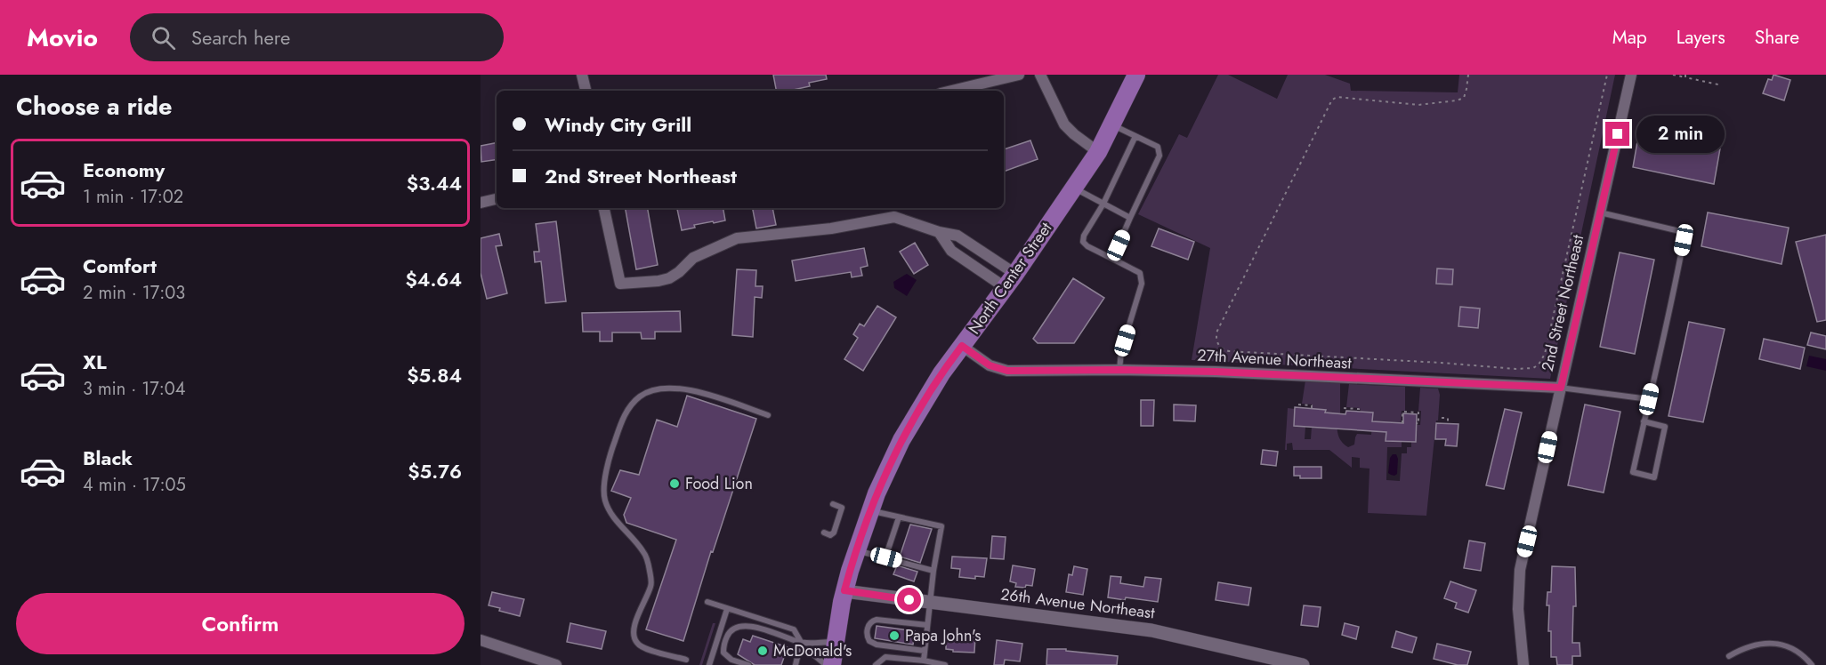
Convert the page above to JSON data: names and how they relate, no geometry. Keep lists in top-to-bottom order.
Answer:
{
  "streets": {
    "main road": ["North Center Street"],
    "street": ["2nd Street Northeast", "27th Avenue Northeast", "26th Avenue Northeast"]
  },
  "crossings": [
    ["North Center Street", "27th Avenue Northeast"],
    ["North Center Street", "26th Avenue Northeast"],
    ["2nd Street Northeast", "27th Avenue Northeast"]
  ],
  "places": ["Food Lion", "Papa John's", "McDonald's"],
  "page": {
    "header": "Movio",
    "search": "Search here",
    "nav": ["Map", "Layers", "Share"],
    "heading": "Choose a ride",
    "banner": ["Windy City Grill", "2nd Street Northeast"],
    "bubble": "2 min",
    "list": [
      {
        "name": "Economy",
        "note": "1 min · 17:02",
        "value": "$3.44"
      },
      {
        "name": "Comfort",
        "note": "2 min · 17:03",
        "value": "$4.64"
      },
      {
        "name": "XL",
        "note": "3 min · 17:04",
        "value": "$5.84"
      },
      {
        "name": "Black",
        "note": "4 min · 17:05",
        "value": "$5.76"
      }
    ],
    "buttons": "Confirm"
  }
}
